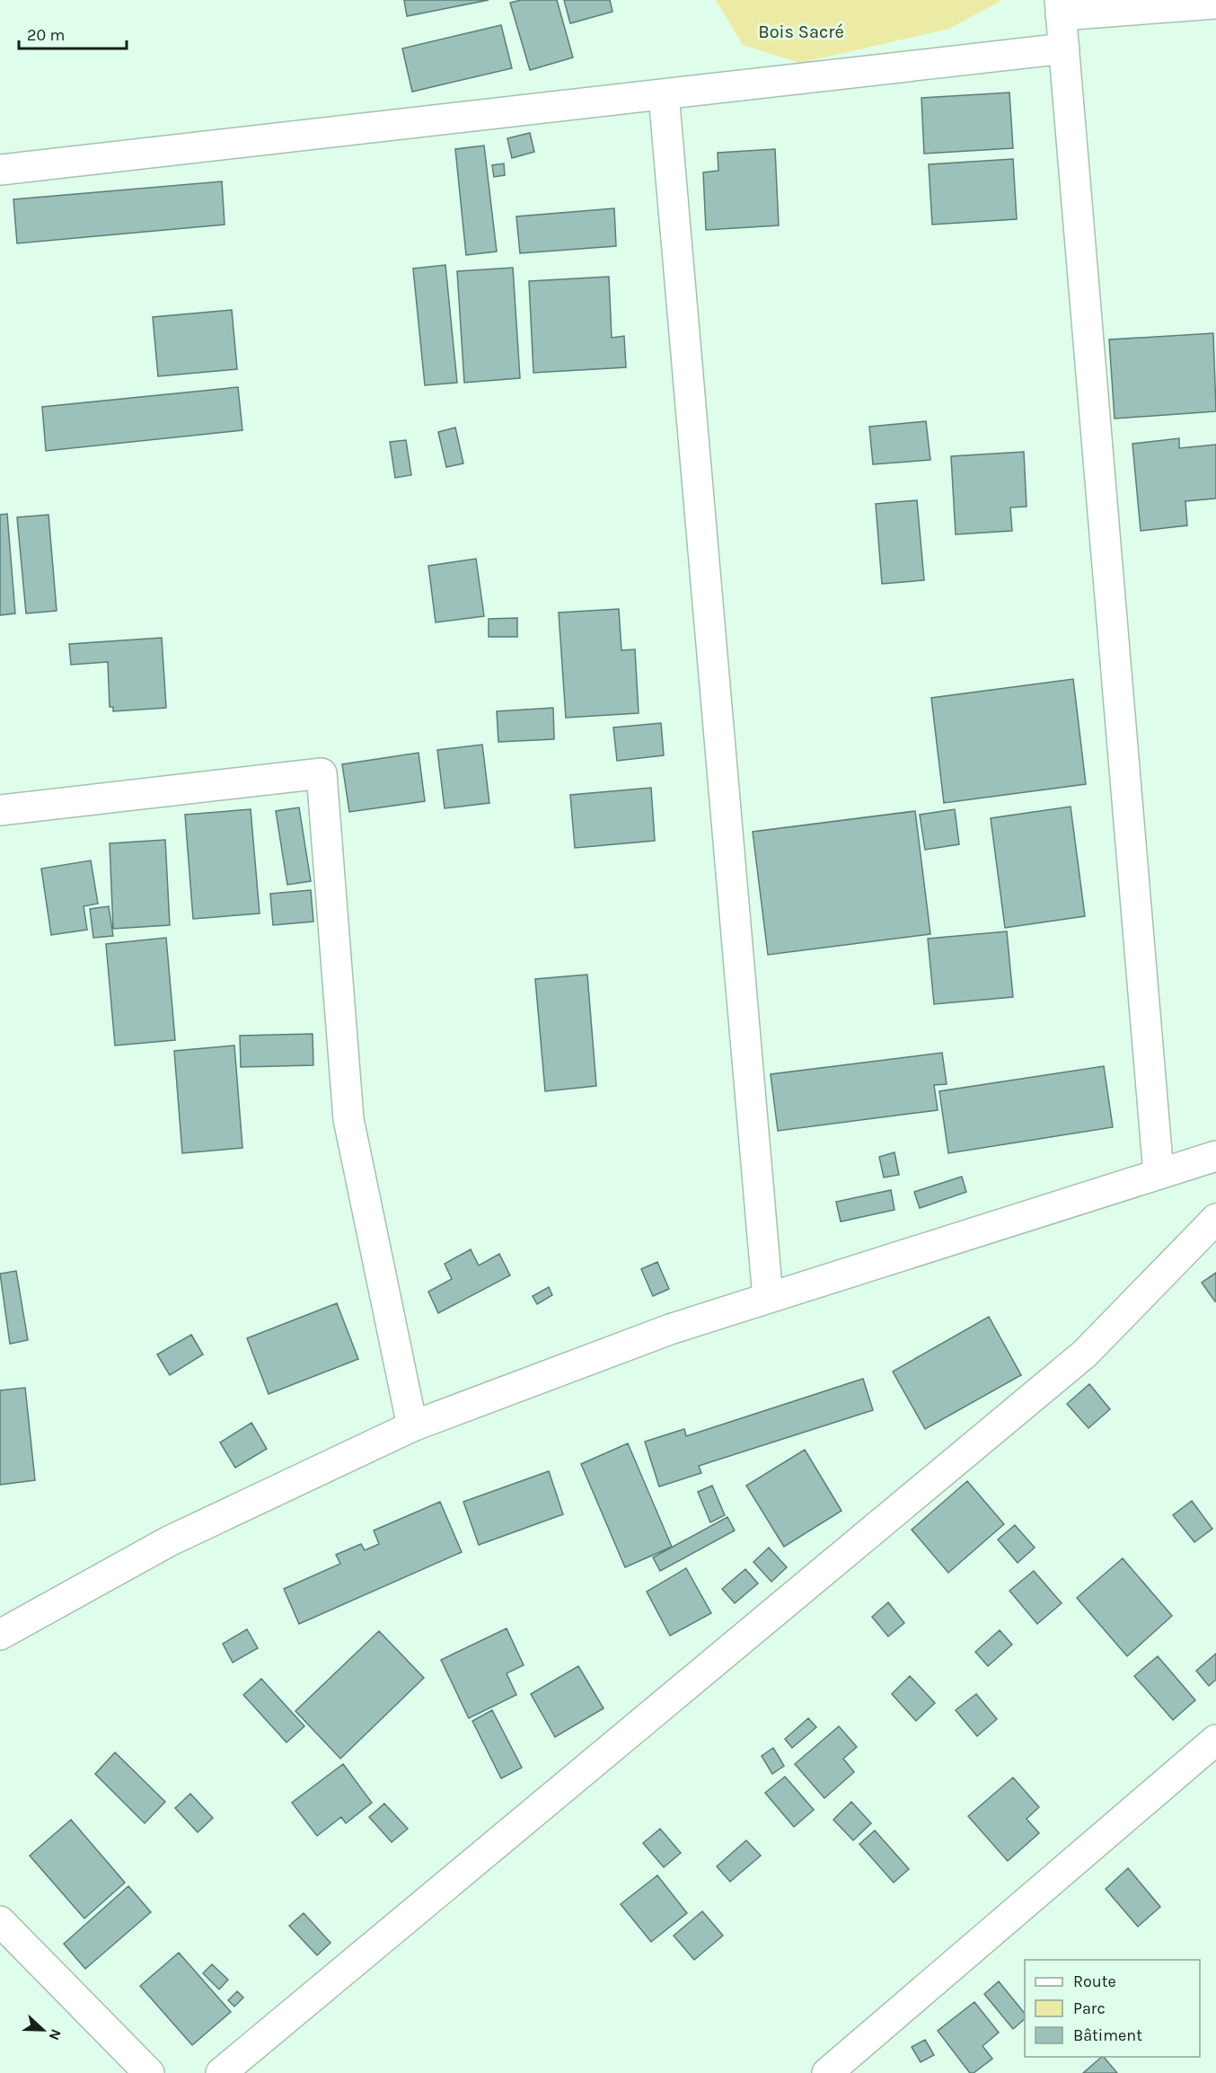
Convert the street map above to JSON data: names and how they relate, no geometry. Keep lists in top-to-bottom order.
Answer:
{
  "parks": ["Bois Sacré"],
  "legend": ["Route", "Parc", "Bâtiment"],
  "scale_bar": "20 m",
  "north": "right"
}
